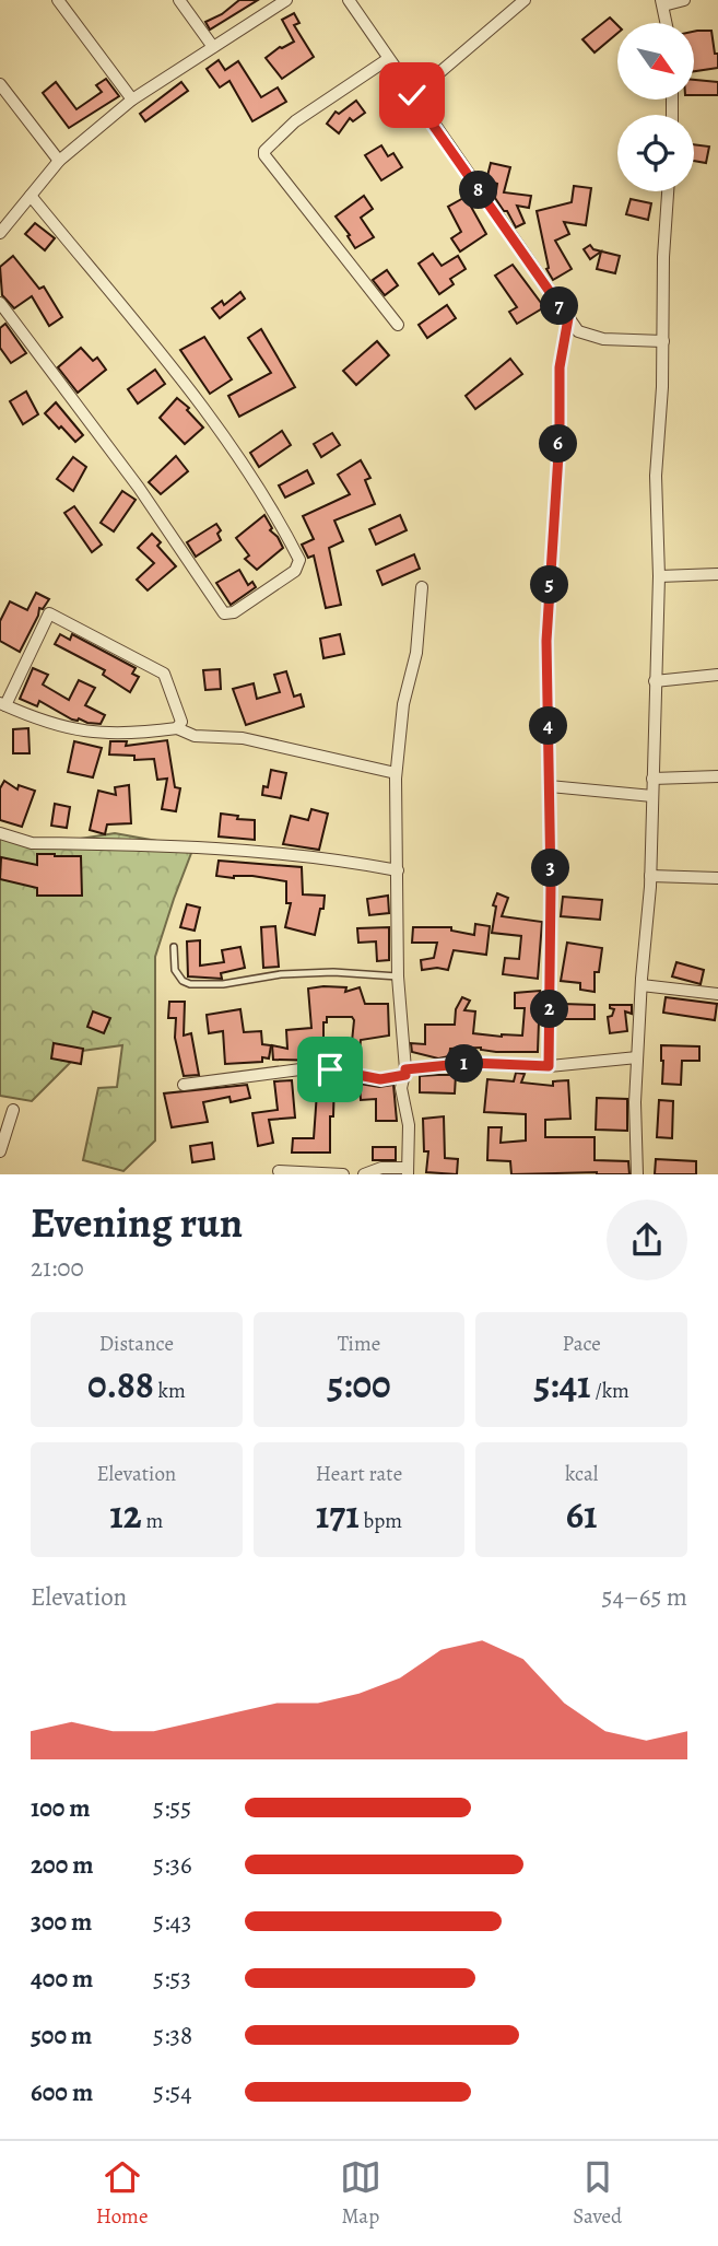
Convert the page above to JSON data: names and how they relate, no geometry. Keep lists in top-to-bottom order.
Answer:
{
  "north": "bottom right",
  "page": {
    "pins": [
      "8",
      "7",
      "6",
      "5",
      "4",
      "3",
      "2",
      "1"
    ],
    "heading": ["Evening run", "21:00"],
    "stats": [
      ["Distance", "0.88 km"],
      ["Time", "5:00"],
      ["Pace", "5:41 /km"],
      ["Elevation", "12 m"],
      ["Heart rate", "171 bpm"],
      ["kcal", "61"]
    ],
    "chart": ["Elevation", "54–65 m"],
    "list": [
      {
        "name": "100 m",
        "note": "5:55"
      },
      {
        "name": "200 m",
        "note": "5:36"
      },
      {
        "name": "300 m",
        "note": "5:43"
      },
      {
        "name": "400 m",
        "note": "5:53"
      },
      {
        "name": "500 m",
        "note": "5:38"
      },
      {
        "name": "600 m",
        "note": "5:54"
      }
    ],
    "tabs": ["Home", "Map", "Saved"]
  }
}
